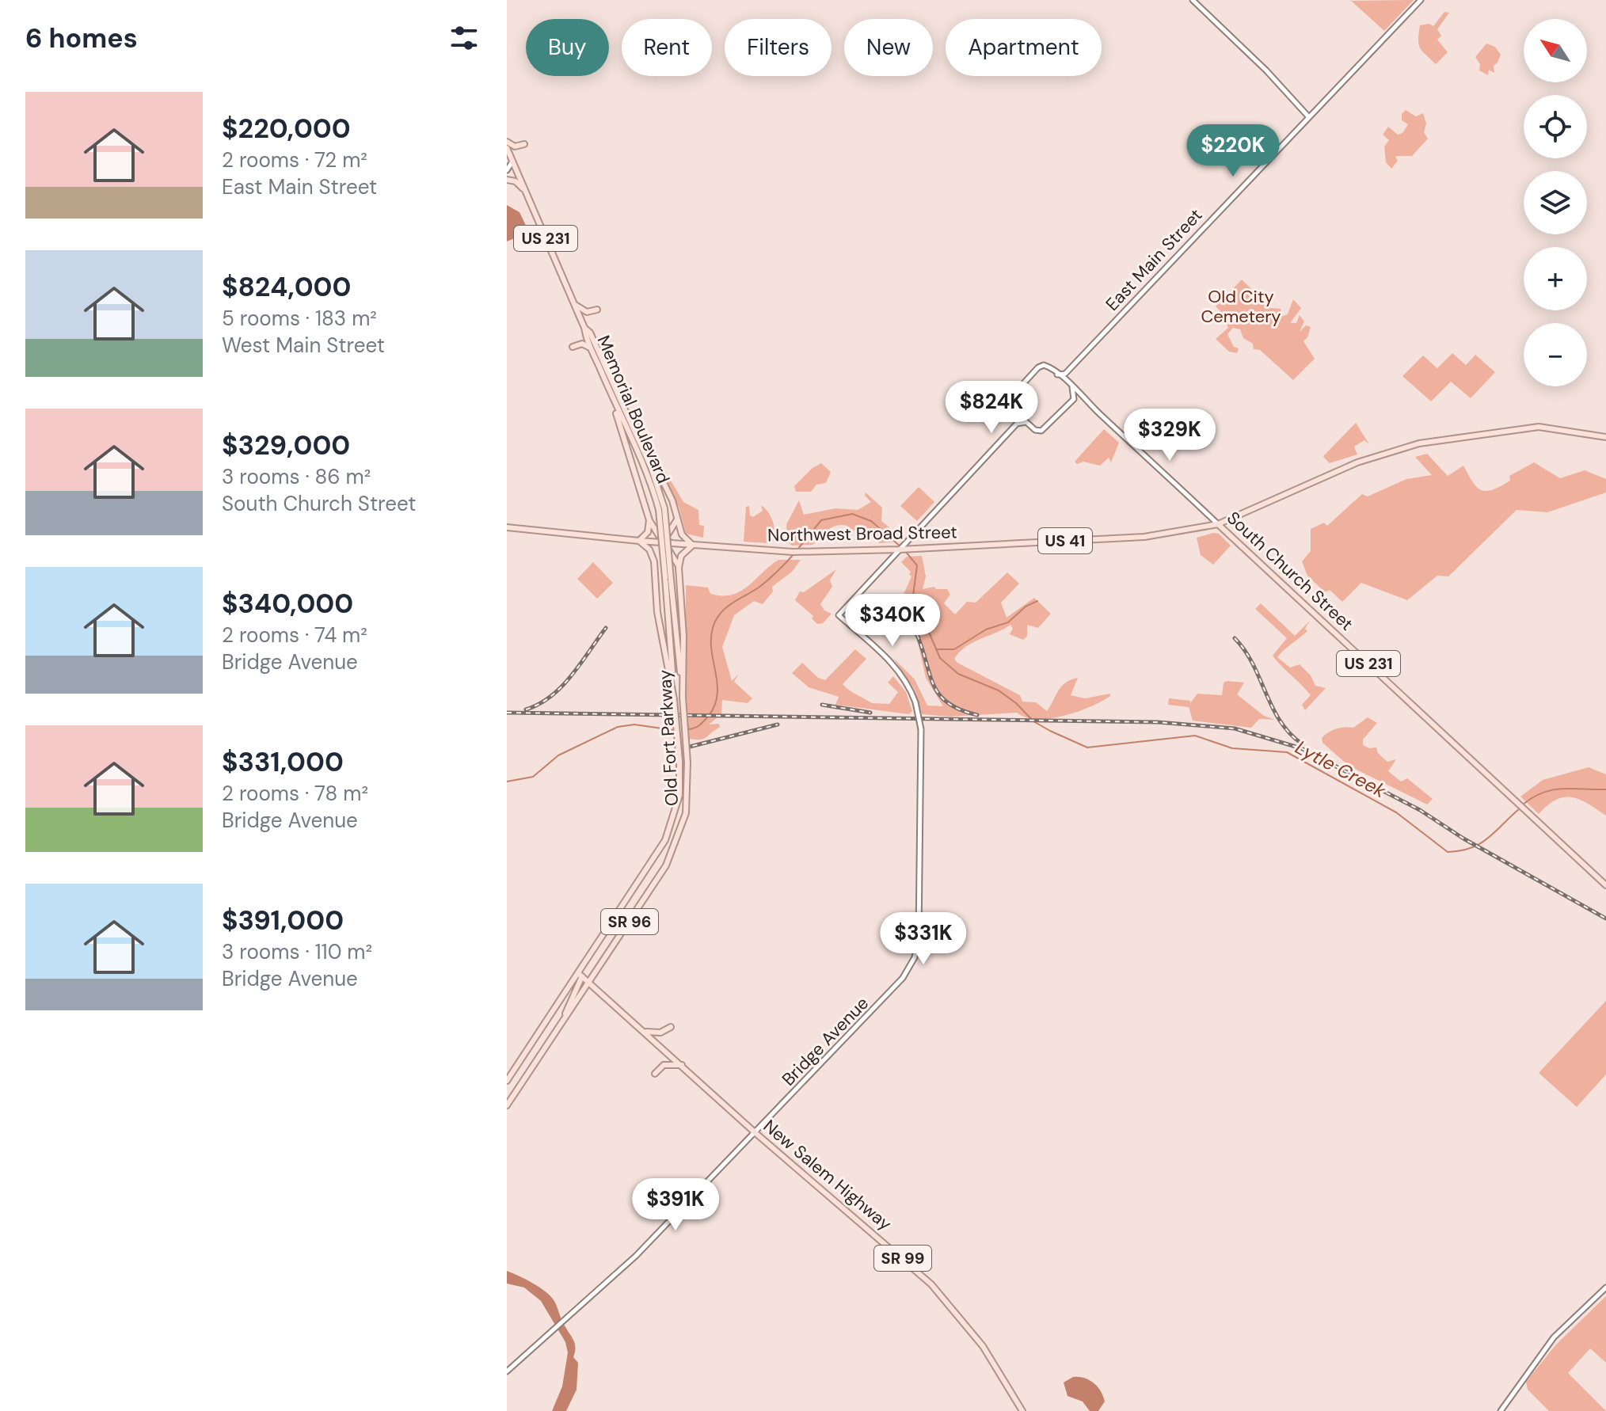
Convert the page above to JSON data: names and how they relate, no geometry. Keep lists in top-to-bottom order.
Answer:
{
  "streets": {
    "main road": [
      "US 231",
      "Memorial Boulevard",
      "Northwest Broad Street",
      "US 41",
      "South Church Street",
      "Old Fort Parkway",
      "SR 96",
      "New Salem Highway",
      "SR 99"
    ],
    "street": ["East Main Street", "Bridge Avenue"]
  },
  "crossings": [
    ["Memorial Boulevard", "Old Fort Parkway"],
    ["Northwest Broad Street", "US 41"],
    ["Northwest Broad Street", "South Church Street"],
    ["Northwest Broad Street", "Bridge Avenue"],
    ["US 41", "South Church Street"],
    ["Old Fort Parkway", "New Salem Highway"],
    ["Old Fort Parkway", "SR 99"],
    ["Bridge Avenue", "New Salem Highway"],
    ["New Salem Highway", "SR 99"]
  ],
  "water": ["Lytle Creek"],
  "parks": ["Old City Cemetery"],
  "north": "top left",
  "page": {
    "heading": "6 homes",
    "map_buttons": ["+", "−"],
    "chip": [
      "Buy",
      "Rent",
      "Filters",
      "New",
      "Apartment"
    ],
    "list": [
      {
        "name": "$220,000",
        "note": "2 rooms · 72 m² · East Main Street"
      },
      {
        "name": "$824,000",
        "note": "5 rooms · 183 m² · West Main Street"
      },
      {
        "name": "$329,000",
        "note": "3 rooms · 86 m² · South Church Street"
      },
      {
        "name": "$340,000",
        "note": "2 rooms · 74 m² · Bridge Avenue"
      },
      {
        "name": "$331,000",
        "note": "2 rooms · 78 m² · Bridge Avenue"
      },
      {
        "name": "$391,000",
        "note": "3 rooms · 110 m² · Bridge Avenue"
      }
    ],
    "price": [
      "$220K",
      "$824K",
      "$329K",
      "$340K",
      "$331K",
      "$391K"
    ]
  }
}
